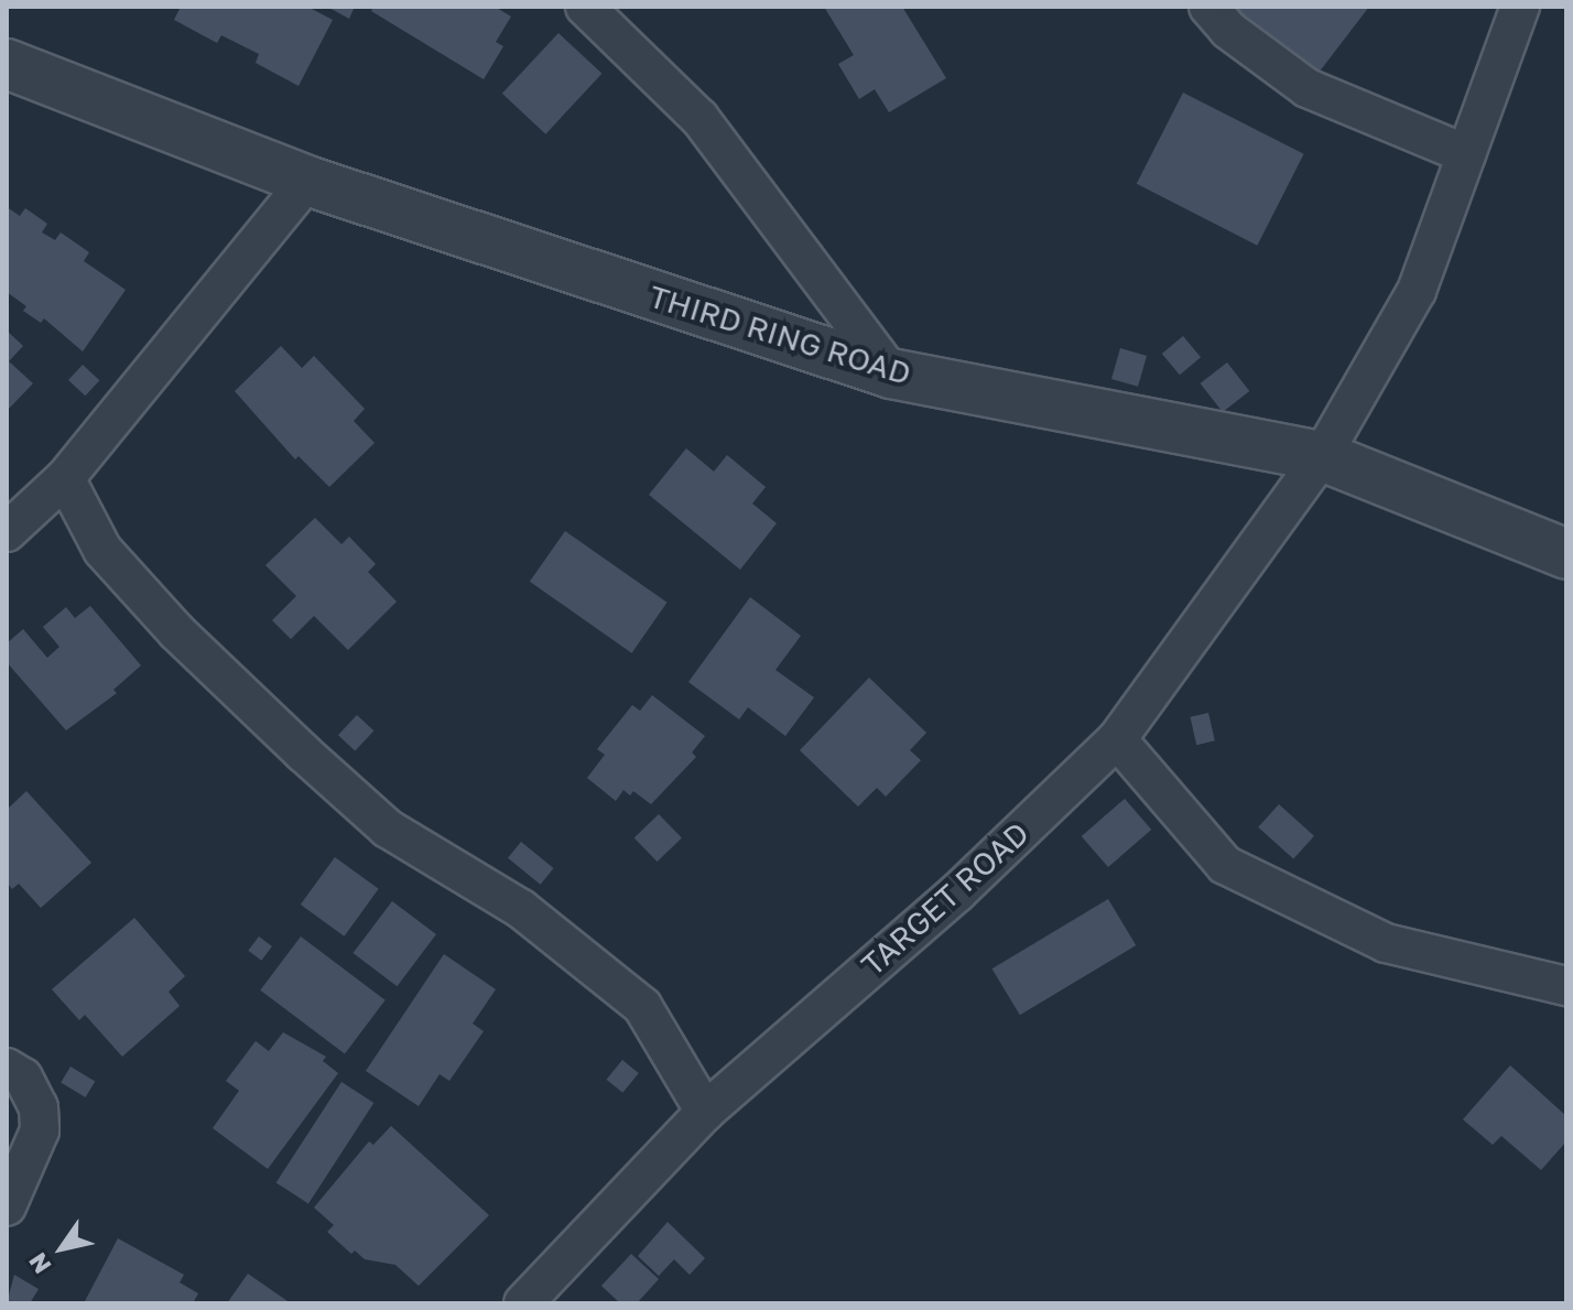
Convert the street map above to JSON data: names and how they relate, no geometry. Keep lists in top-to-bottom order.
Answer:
{
  "streets": {
    "street": ["THIRD RING ROAD", "TARGET ROAD"]
  },
  "crossings": [
    ["THIRD RING ROAD", "TARGET ROAD"]
  ],
  "north": "bottom left"
}
